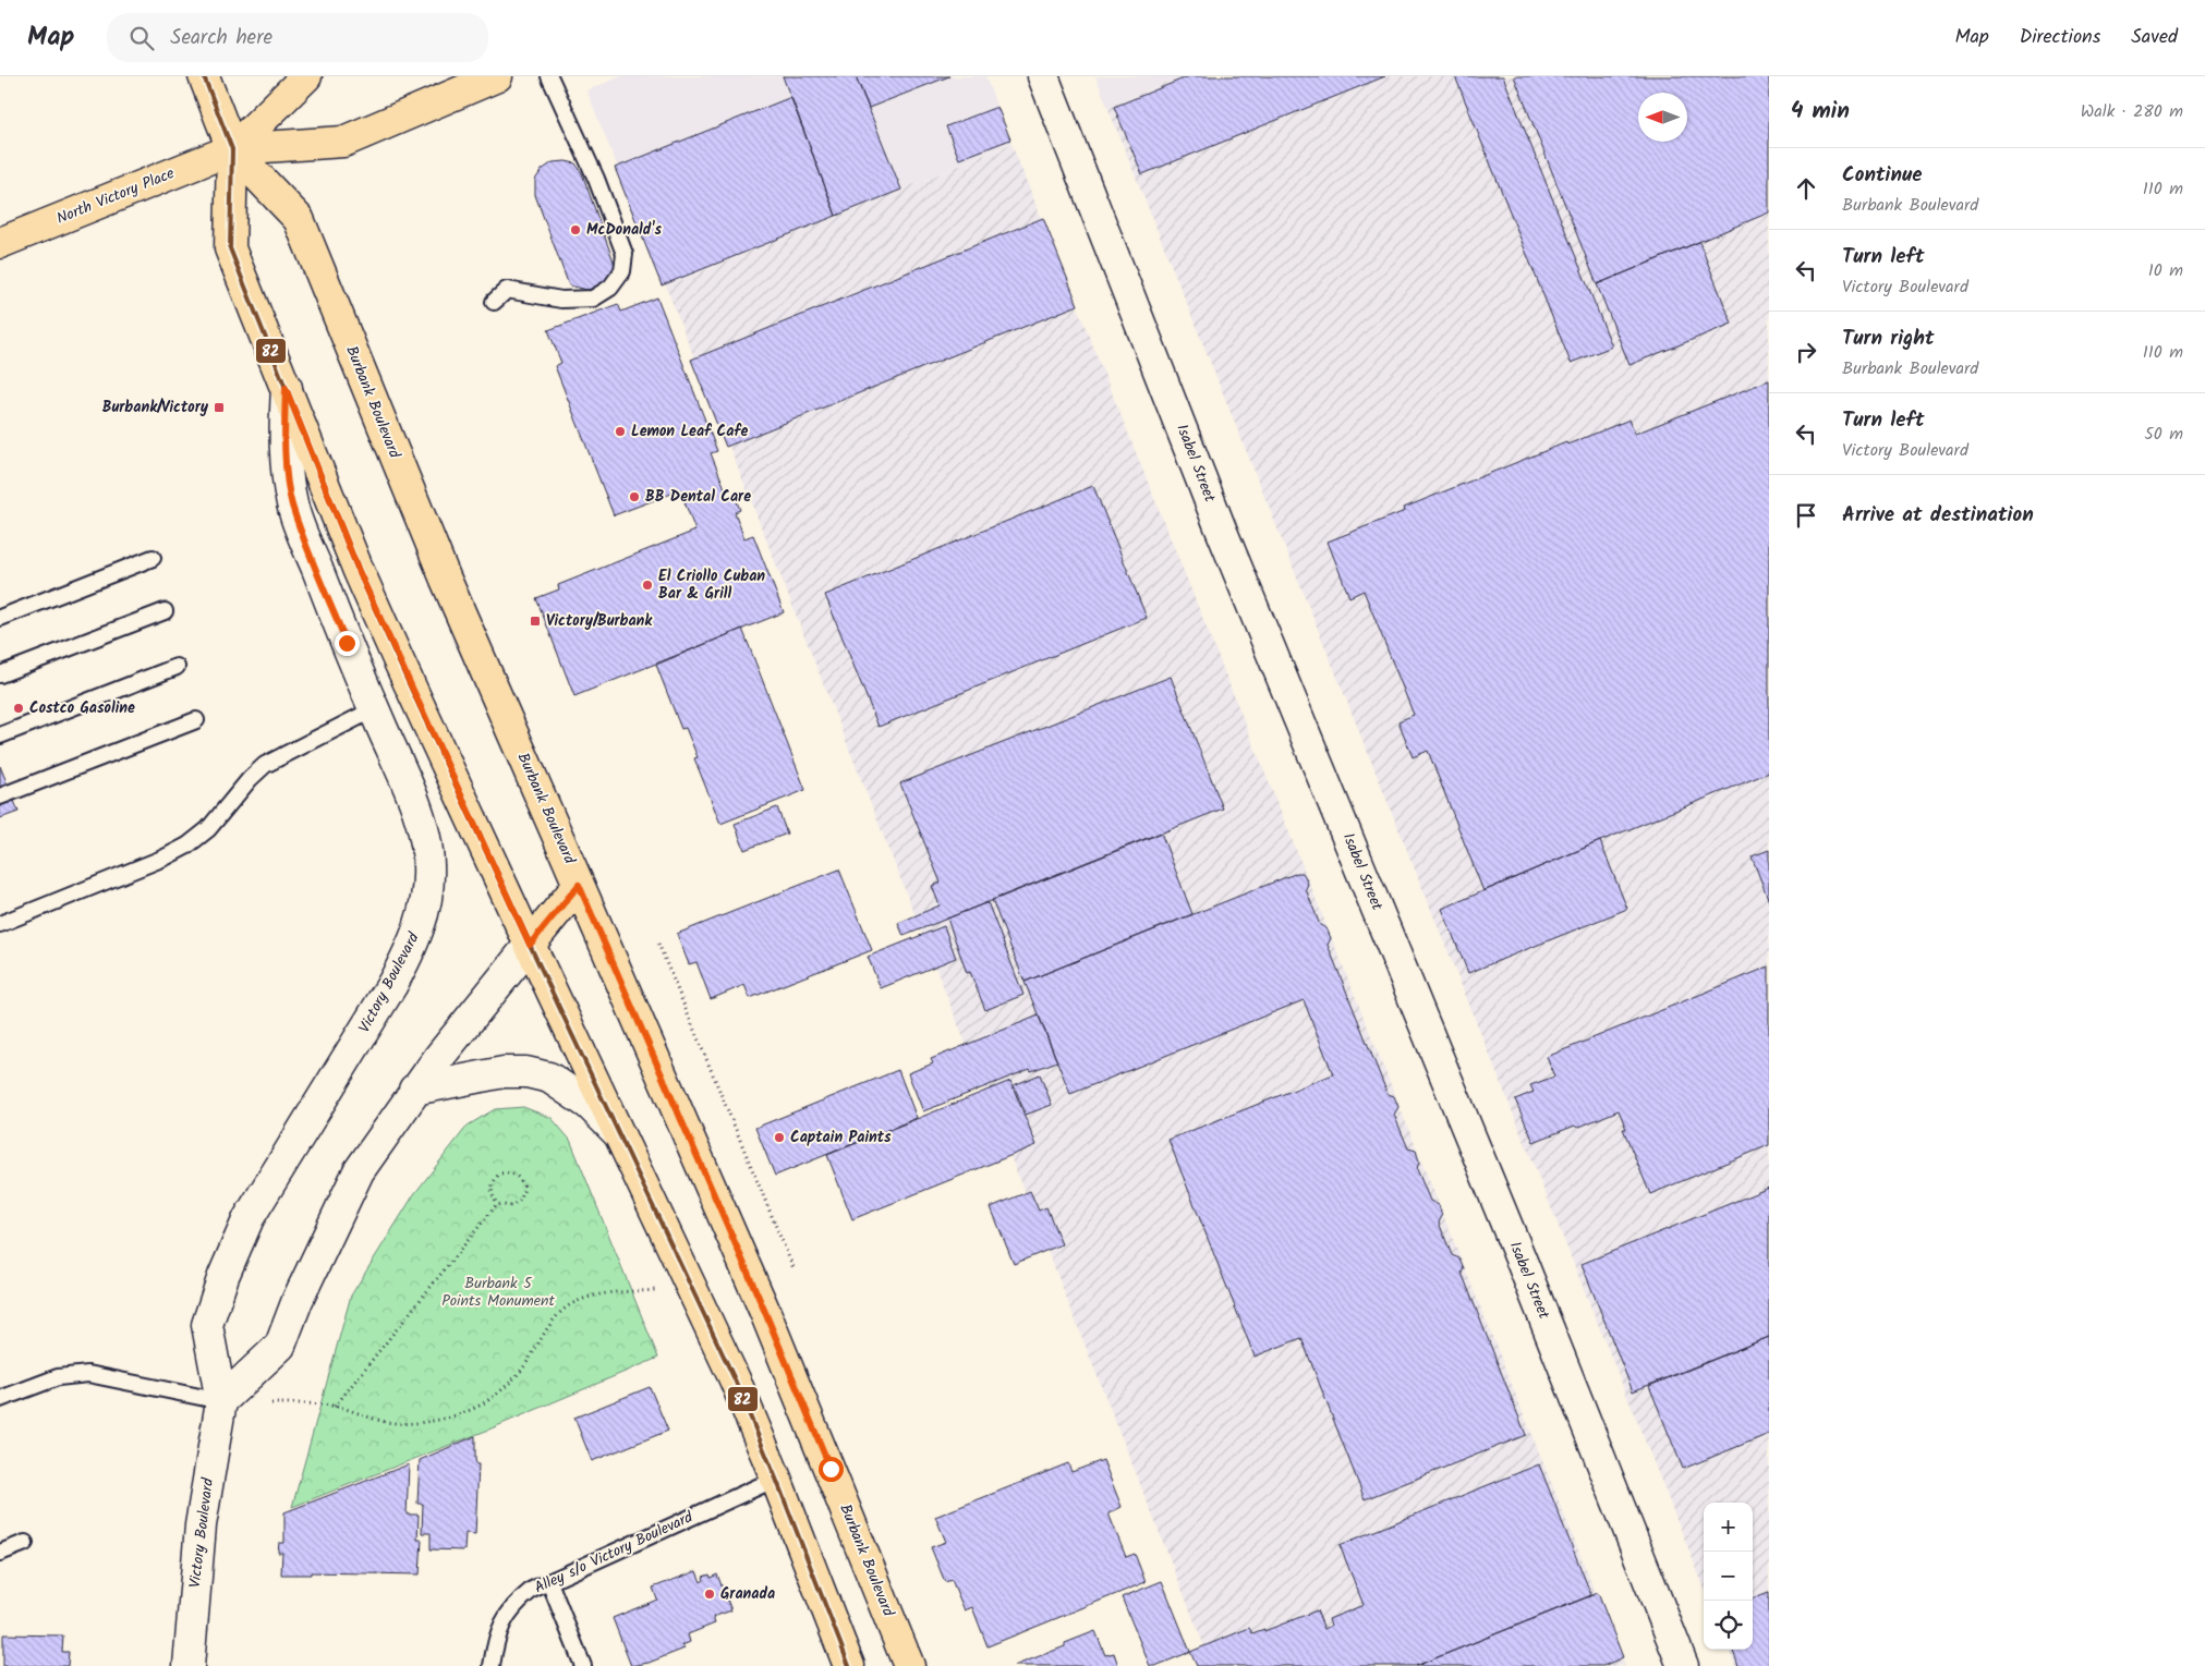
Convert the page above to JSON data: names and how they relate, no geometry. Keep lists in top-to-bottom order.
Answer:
{
  "streets": {
    "main road": [
      "North Victory Place",
      "Burbank Boulevard",
      "Isabel Street",
      "Victory Boulevard"
    ],
    "lane": ["Alley s/o Victory Boulevard"]
  },
  "crossings": [
    ["North Victory Place", "Burbank Boulevard"],
    ["Burbank Boulevard", "Victory Boulevard"],
    ["Burbank Boulevard", "Alley s/o Victory Boulevard"]
  ],
  "parks": ["Burbank 5 Points Monument"],
  "places": {
    "other": [
      "McDonald's",
      "Lemon Leaf Cafe",
      "BB Dental Care",
      "El Criollo Cuban Bar & Grill",
      "Costco Gasoline",
      "Captain Paints",
      "Granada"
    ],
    "transit": ["Burbank/Victory", "Victory/Burbank"]
  },
  "lines": ["transit line 82"],
  "north": "left",
  "page": {
    "header": "Map",
    "search": "Search here",
    "nav": ["Map", "Directions", "Saved"],
    "heading": ["4 min", "Walk · 280 m"],
    "list": [
      ["Continue", "Burbank Boulevard", "110 m"],
      ["Turn left", "Victory Boulevard", "10 m"],
      ["Turn right", "Burbank Boulevard", "110 m"],
      ["Turn left", "Victory Boulevard", "50 m"],
      "Arrive at destination"
    ],
    "map_buttons": ["+", "−"]
  }
}
